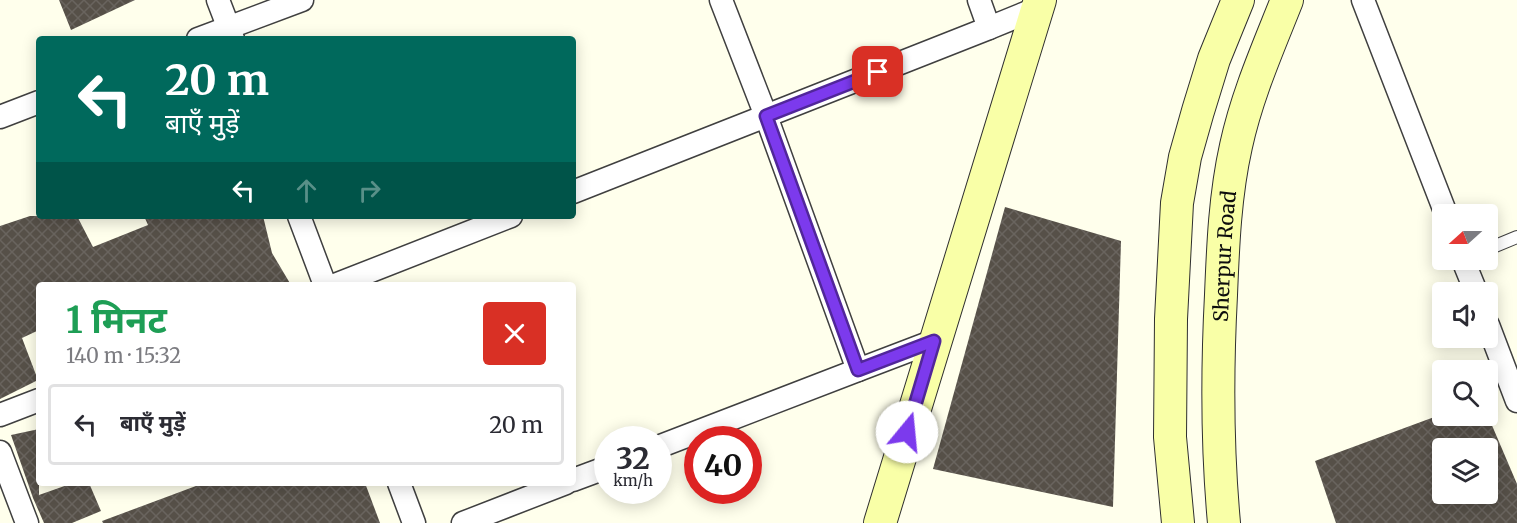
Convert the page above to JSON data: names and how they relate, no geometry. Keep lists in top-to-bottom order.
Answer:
{
  "streets": {
    "street": ["Sherpur Road"]
  },
  "north": "left",
  "page": {
    "turn": ["20 m", "बाएँ मुड़ें"],
    "heading": ["1 मिनट", "140 m · 15:32"],
    "list": [
      {
        "name": "बाएँ मुड़ें",
        "value": "20 m"
      }
    ],
    "speed": "32 km/h",
    "limit": "40"
  }
}
